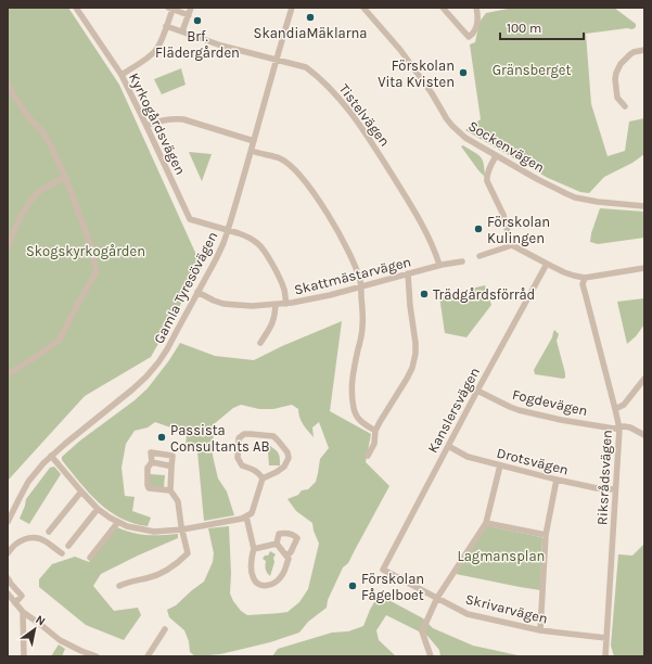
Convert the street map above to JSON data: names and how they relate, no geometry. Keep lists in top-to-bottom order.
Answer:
{
  "streets": {
    "street": [
      "Tistelvägen",
      "Kyrkogårdsvägen",
      "Sockenvägen",
      "Skattmästarvägen",
      "Gamla Tyresövägen",
      "Fogdevägen",
      "Kanslersvägen",
      "Drotsvägen",
      "Riksrådsvägen",
      "Skrivarvägen"
    ]
  },
  "crossings": [
    ["Tistelvägen", "Skattmästarvägen"],
    ["Tistelvägen", "Gamla Tyresövägen"],
    ["Kyrkogårdsvägen", "Gamla Tyresövägen"],
    ["Skattmästarvägen", "Gamla Tyresövägen"],
    ["Fogdevägen", "Kanslersvägen"],
    ["Fogdevägen", "Riksrådsvägen"],
    ["Kanslersvägen", "Drotsvägen"],
    ["Kanslersvägen", "Skrivarvägen"],
    ["Drotsvägen", "Riksrådsvägen"],
    ["Riksrådsvägen", "Skrivarvägen"]
  ],
  "parks": ["Gränsberget", "Skogskyrkogården", "Lagmansplan"],
  "places": [
    "SkandiaMäklarna",
    "Brf. Flädergården",
    "Förskolan Vita Kvisten",
    "Förskolan Kulingen",
    "Trädgårdsförråd",
    "Passista Consultants AB",
    "Förskolan Fågelboet"
  ],
  "scale_bar": "100 m",
  "north": "top right"
}
